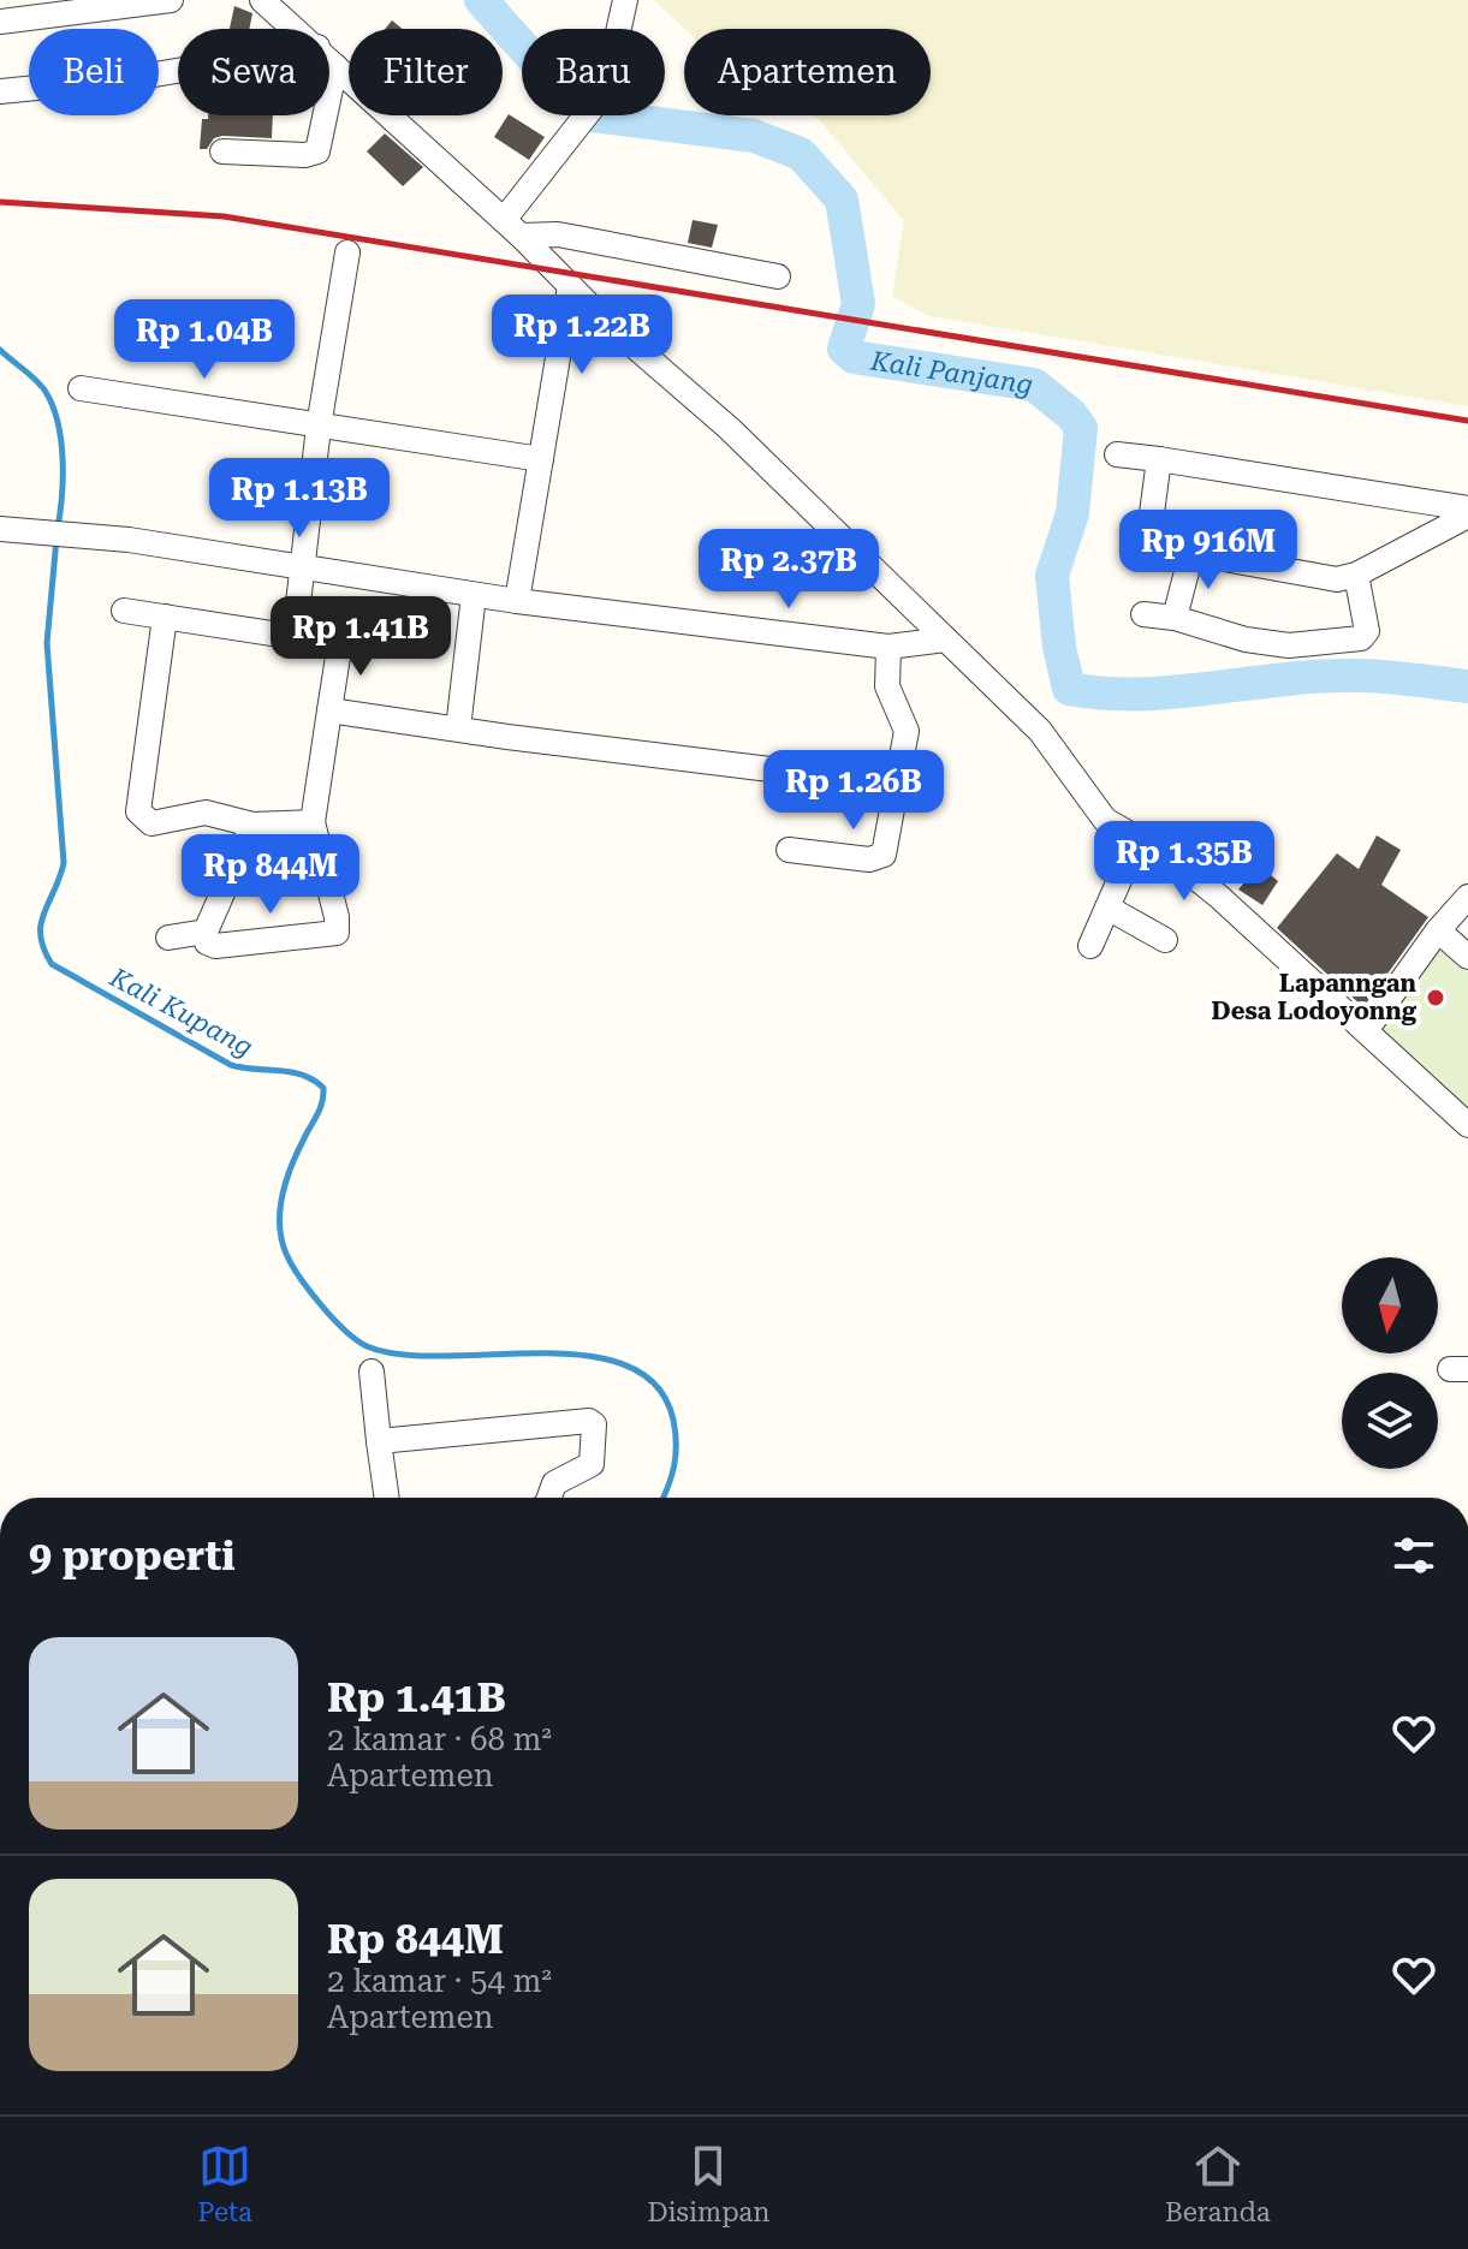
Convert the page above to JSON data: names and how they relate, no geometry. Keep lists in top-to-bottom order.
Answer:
{
  "water": ["Kali Panjang", "Kali Kupang"],
  "places": ["Lapanngan Desa Lodoyonng"],
  "north": "bottom",
  "page": {
    "chip": [
      "Beli",
      "Sewa",
      "Filter",
      "Baru",
      "Apartemen"
    ],
    "price": [
      "Rp 1.22B",
      "Rp 1.04B",
      "Rp 1.13B",
      "Rp 916M",
      "Rp 2.37B",
      "Rp 1.41B",
      "Rp 1.26B",
      "Rp 1.35B",
      "Rp 844M"
    ],
    "heading": "9 properti",
    "list": [
      {
        "name": "Rp 1.41B",
        "note": "2 kamar · 68 m² · Apartemen"
      },
      {
        "name": "Rp 844M",
        "note": "2 kamar · 54 m² · Apartemen"
      }
    ],
    "tabs": ["Peta", "Disimpan", "Beranda"]
  }
}
